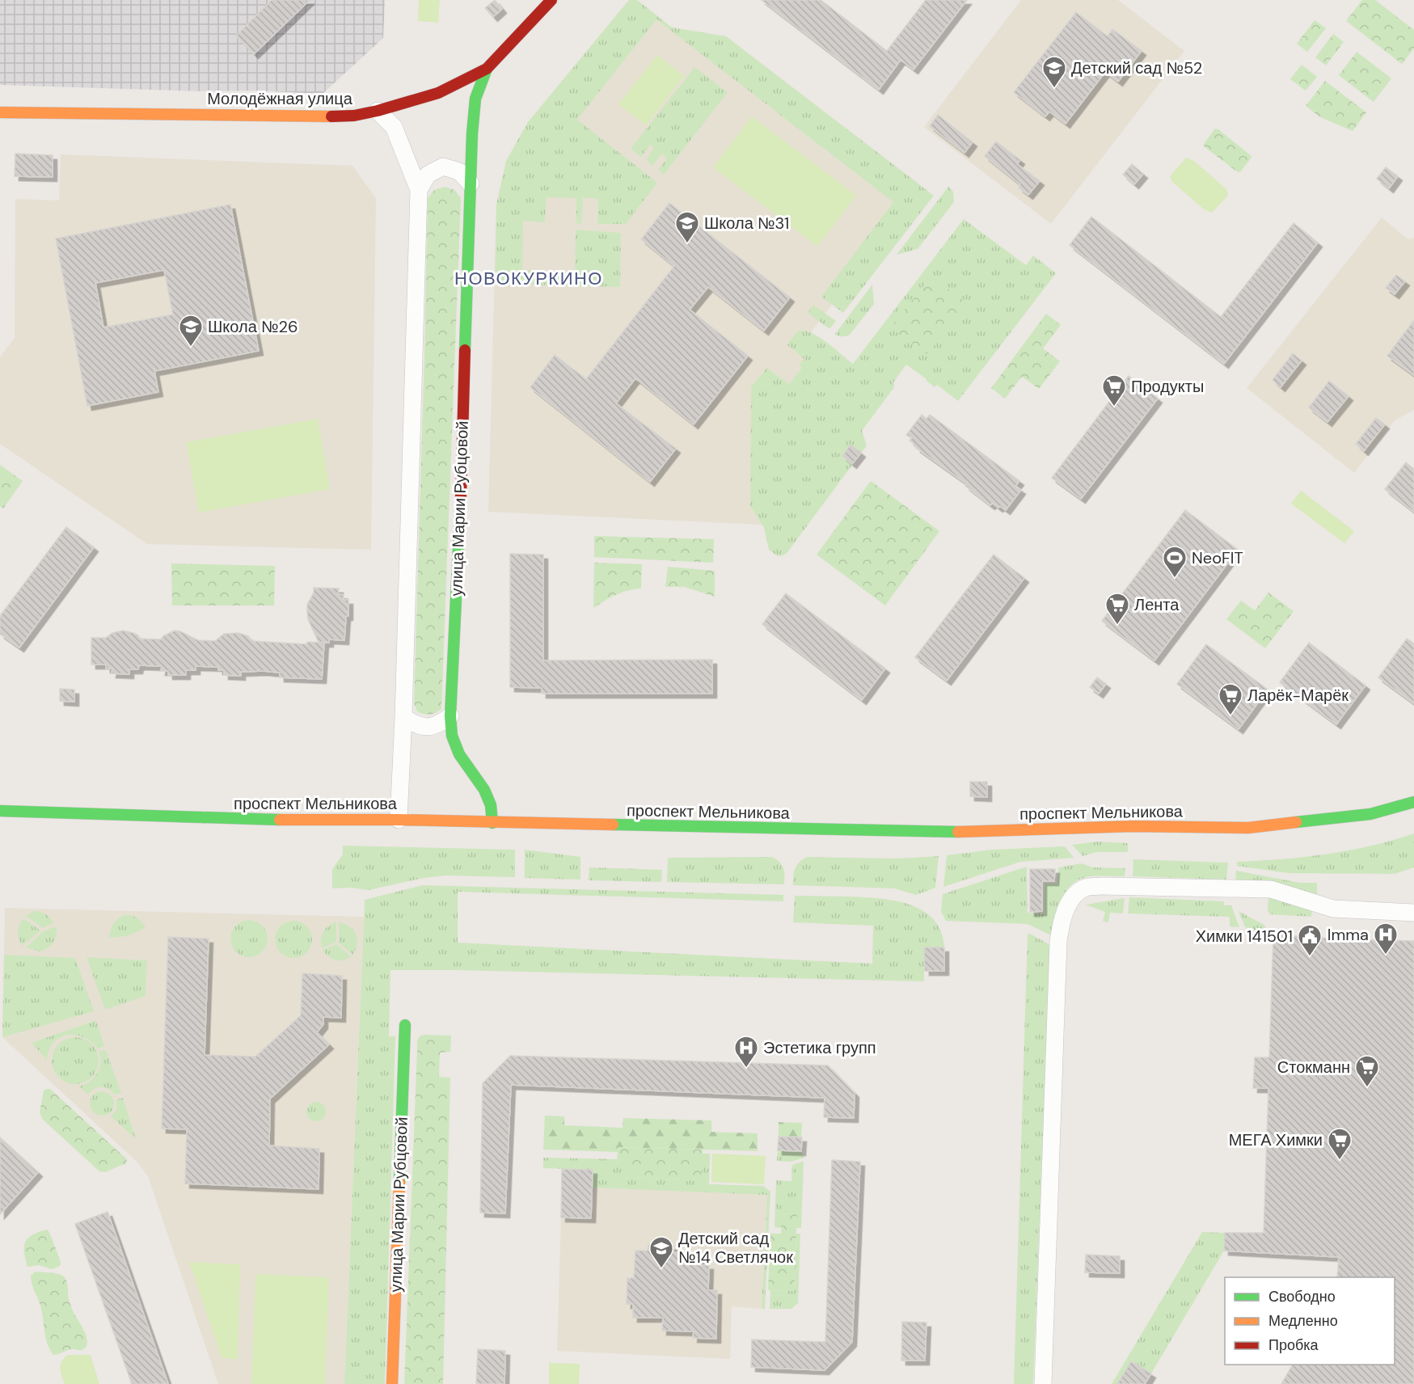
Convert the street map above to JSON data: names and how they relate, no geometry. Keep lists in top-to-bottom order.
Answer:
{
  "streets": {
    "street": ["Молодёжная улица", "улица Марии Рубцовой", "проспект Мельникова"]
  },
  "crossings": [
    ["Молодёжная улица", "улица Марии Рубцовой"],
    ["улица Марии Рубцовой", "проспект Мельникова"]
  ],
  "districts": ["НОВОКУРКИНО"],
  "places": {
    "school or university": [
      "Детский сад №52",
      "Школа №31",
      "Школа №26",
      "Детский сад №14 Светлячок"
    ],
    "supermarket": [
      "Продукты",
      "Лента",
      "Ларёк-Марёк",
      "Стокманн",
      "МЕГА Химки"
    ],
    "sports": ["NeoFIT"],
    "hospital": ["Imma", "Эстетика групп"],
    "public building": ["Химки 141501"]
  },
  "legend": ["Свободно", "Медленно", "Пробка"]
}
